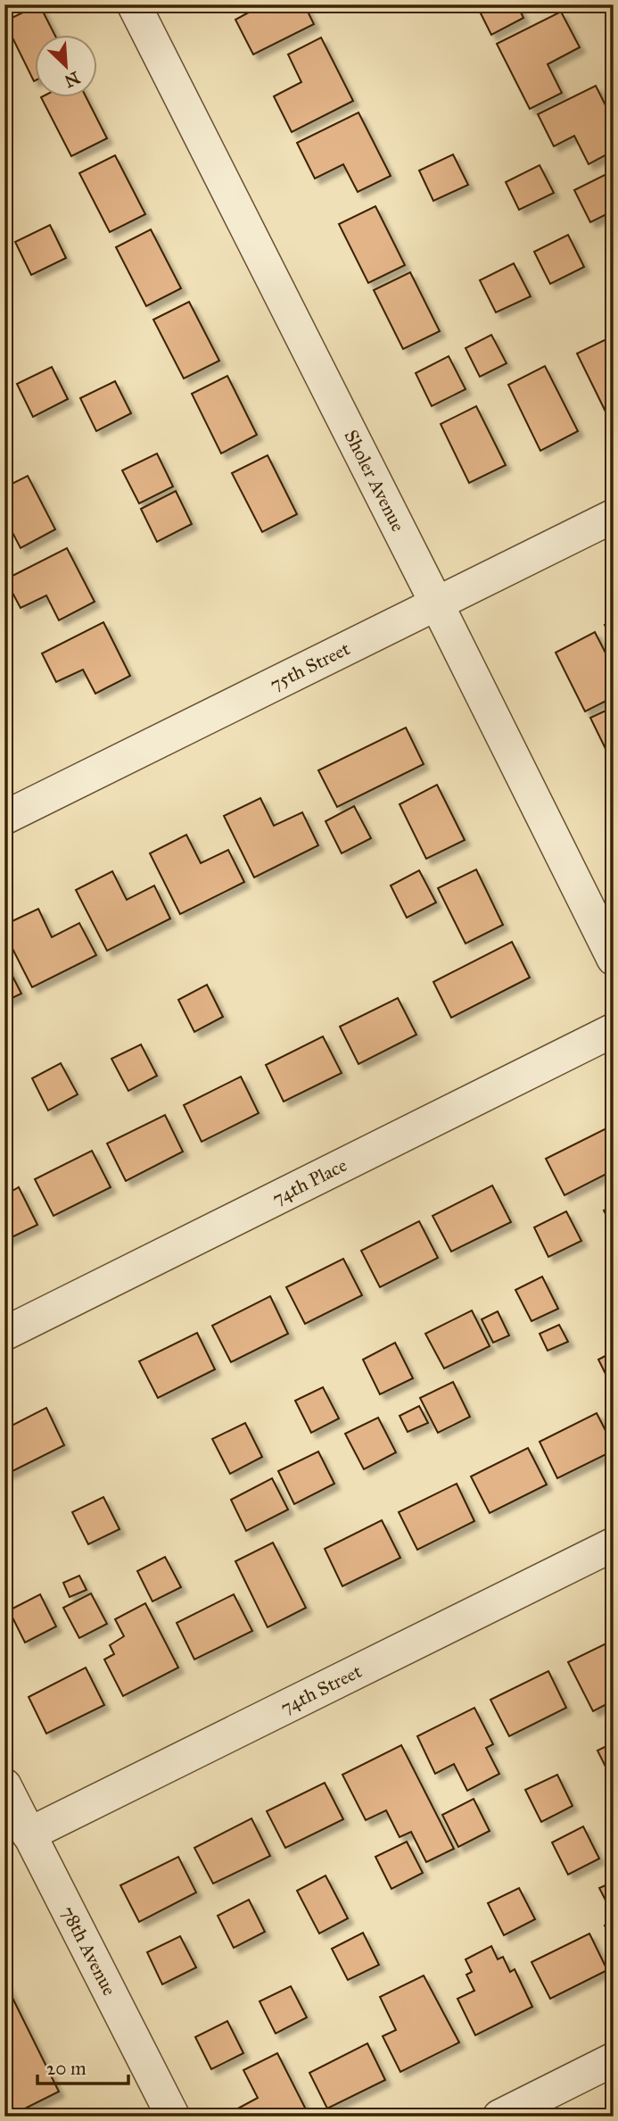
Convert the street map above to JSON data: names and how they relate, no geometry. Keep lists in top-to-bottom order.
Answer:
{
  "streets": {
    "street": [
      "Sholer Avenue",
      "75th Street",
      "74th Place",
      "74th Street",
      "78th Avenue"
    ]
  },
  "crossings": [
    ["Sholer Avenue", "75th Street"],
    ["74th Street", "78th Avenue"]
  ],
  "scale_bar": "20 m",
  "north": "bottom right"
}
